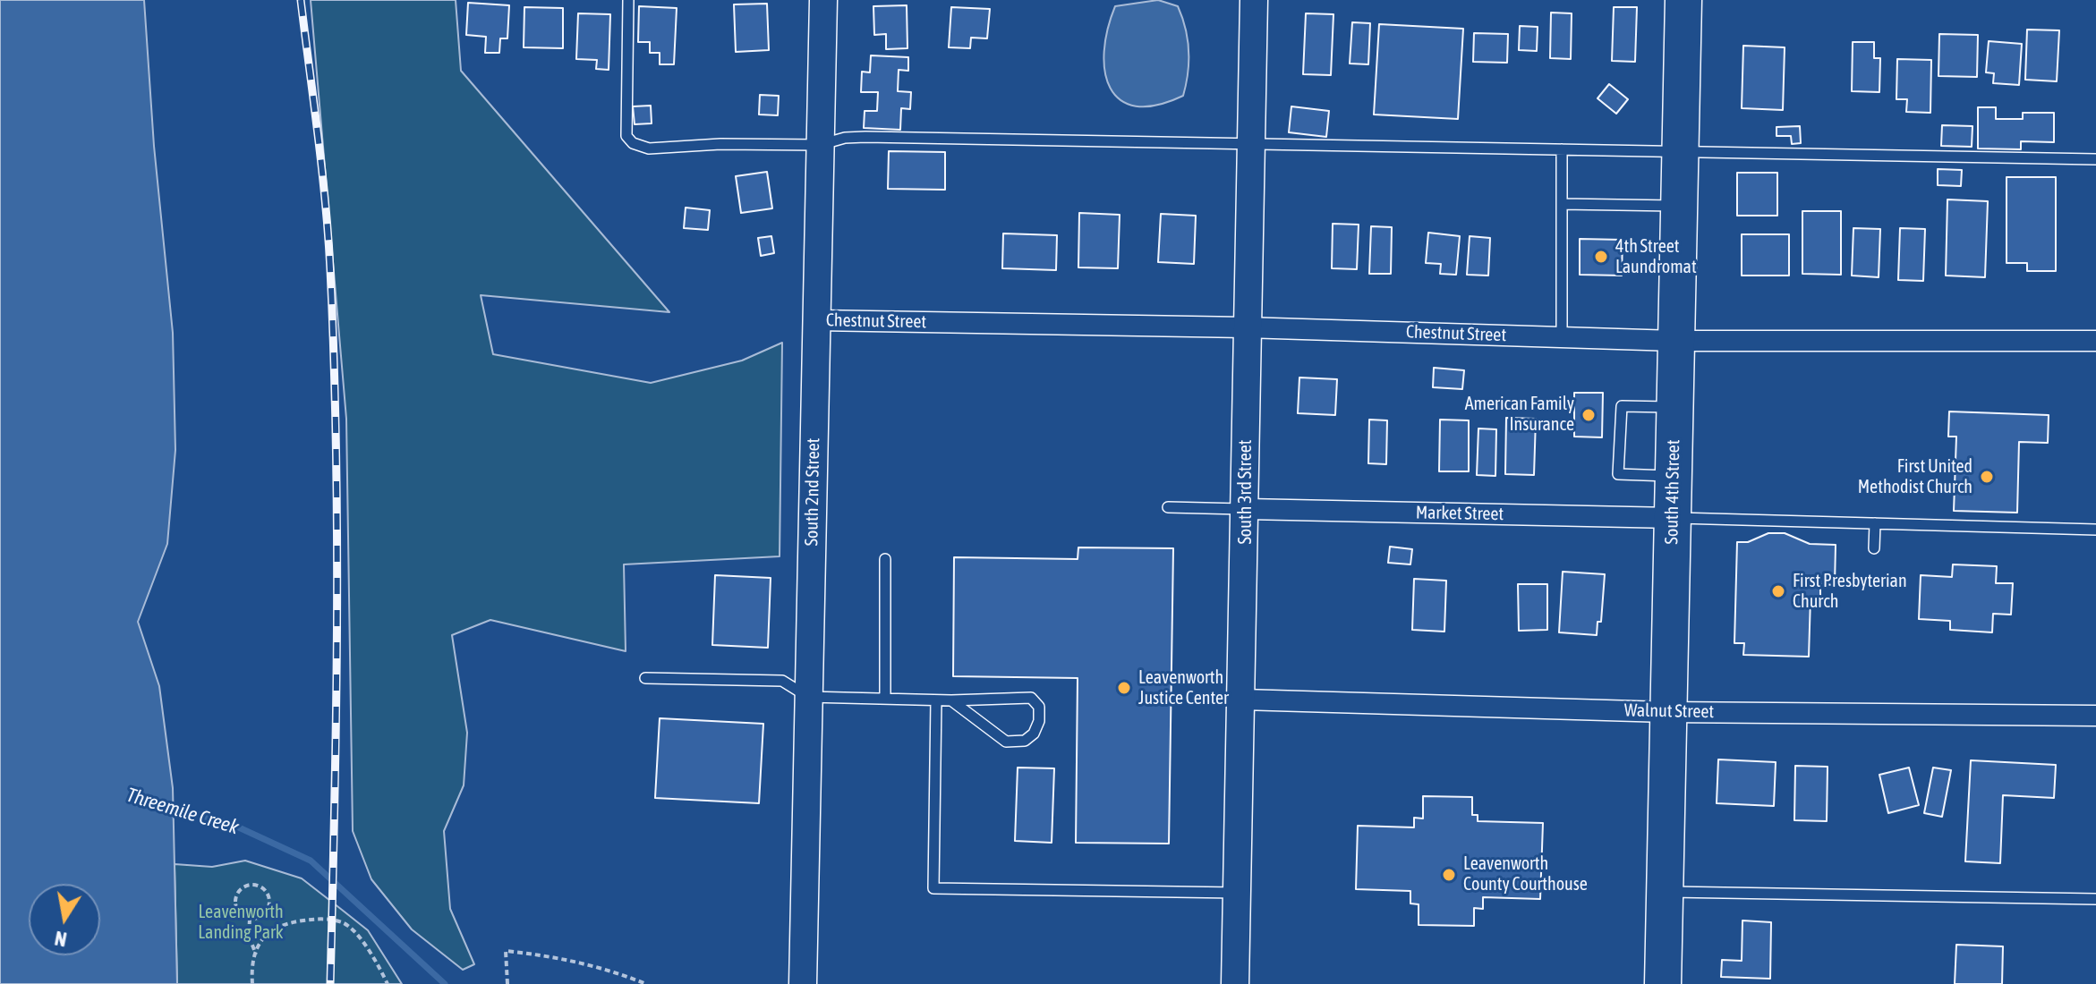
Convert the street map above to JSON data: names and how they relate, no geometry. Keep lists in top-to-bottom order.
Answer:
{
  "streets": {
    "highway": ["South 4th Street"],
    "street": [
      "Chestnut Street",
      "South 2nd Street",
      "South 3rd Street",
      "Market Street",
      "Walnut Street"
    ]
  },
  "crossings": [
    ["Chestnut Street", "South 2nd Street"],
    ["Chestnut Street", "South 3rd Street"],
    ["Chestnut Street", "South 4th Street"],
    ["South 3rd Street", "Market Street"],
    ["South 3rd Street", "Walnut Street"],
    ["South 4th Street", "Market Street"],
    ["South 4th Street", "Walnut Street"]
  ],
  "water": ["Threemile Creek"],
  "parks": ["Leavenworth Landing Park"],
  "places": [
    "4th Street Laundromat",
    "American Family Insurance",
    "First United Methodist Church",
    "First Presbyterian Church",
    "Leavenworth Justice Center",
    "Leavenworth County Courthouse"
  ],
  "north": "bottom"
}
